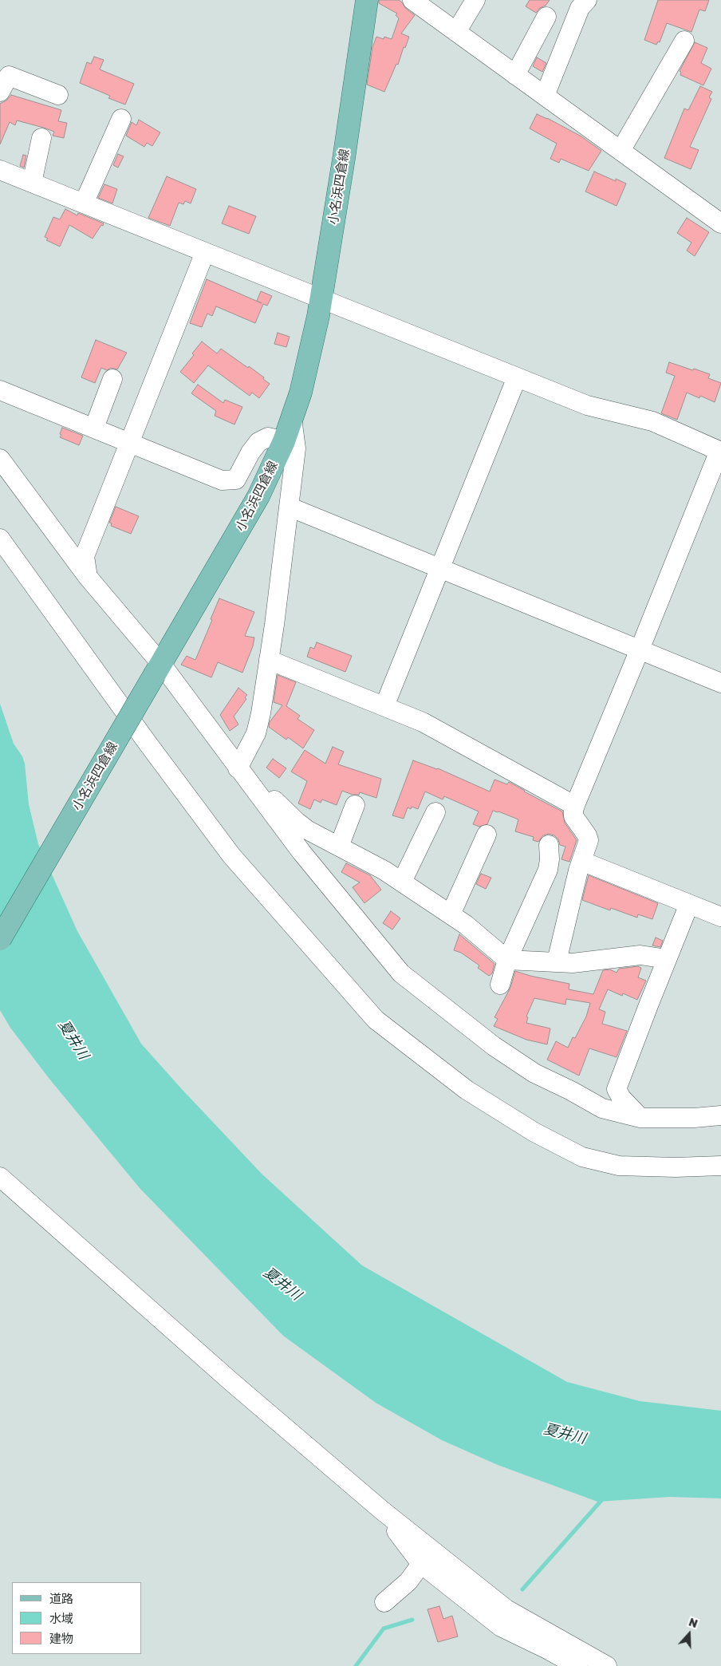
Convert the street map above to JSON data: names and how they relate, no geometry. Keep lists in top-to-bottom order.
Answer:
{
  "streets": {
    "main road": ["小名浜四倉線"]
  },
  "water": ["夏井川"],
  "legend": ["道路", "水域", "建物"],
  "north": "top"
}
